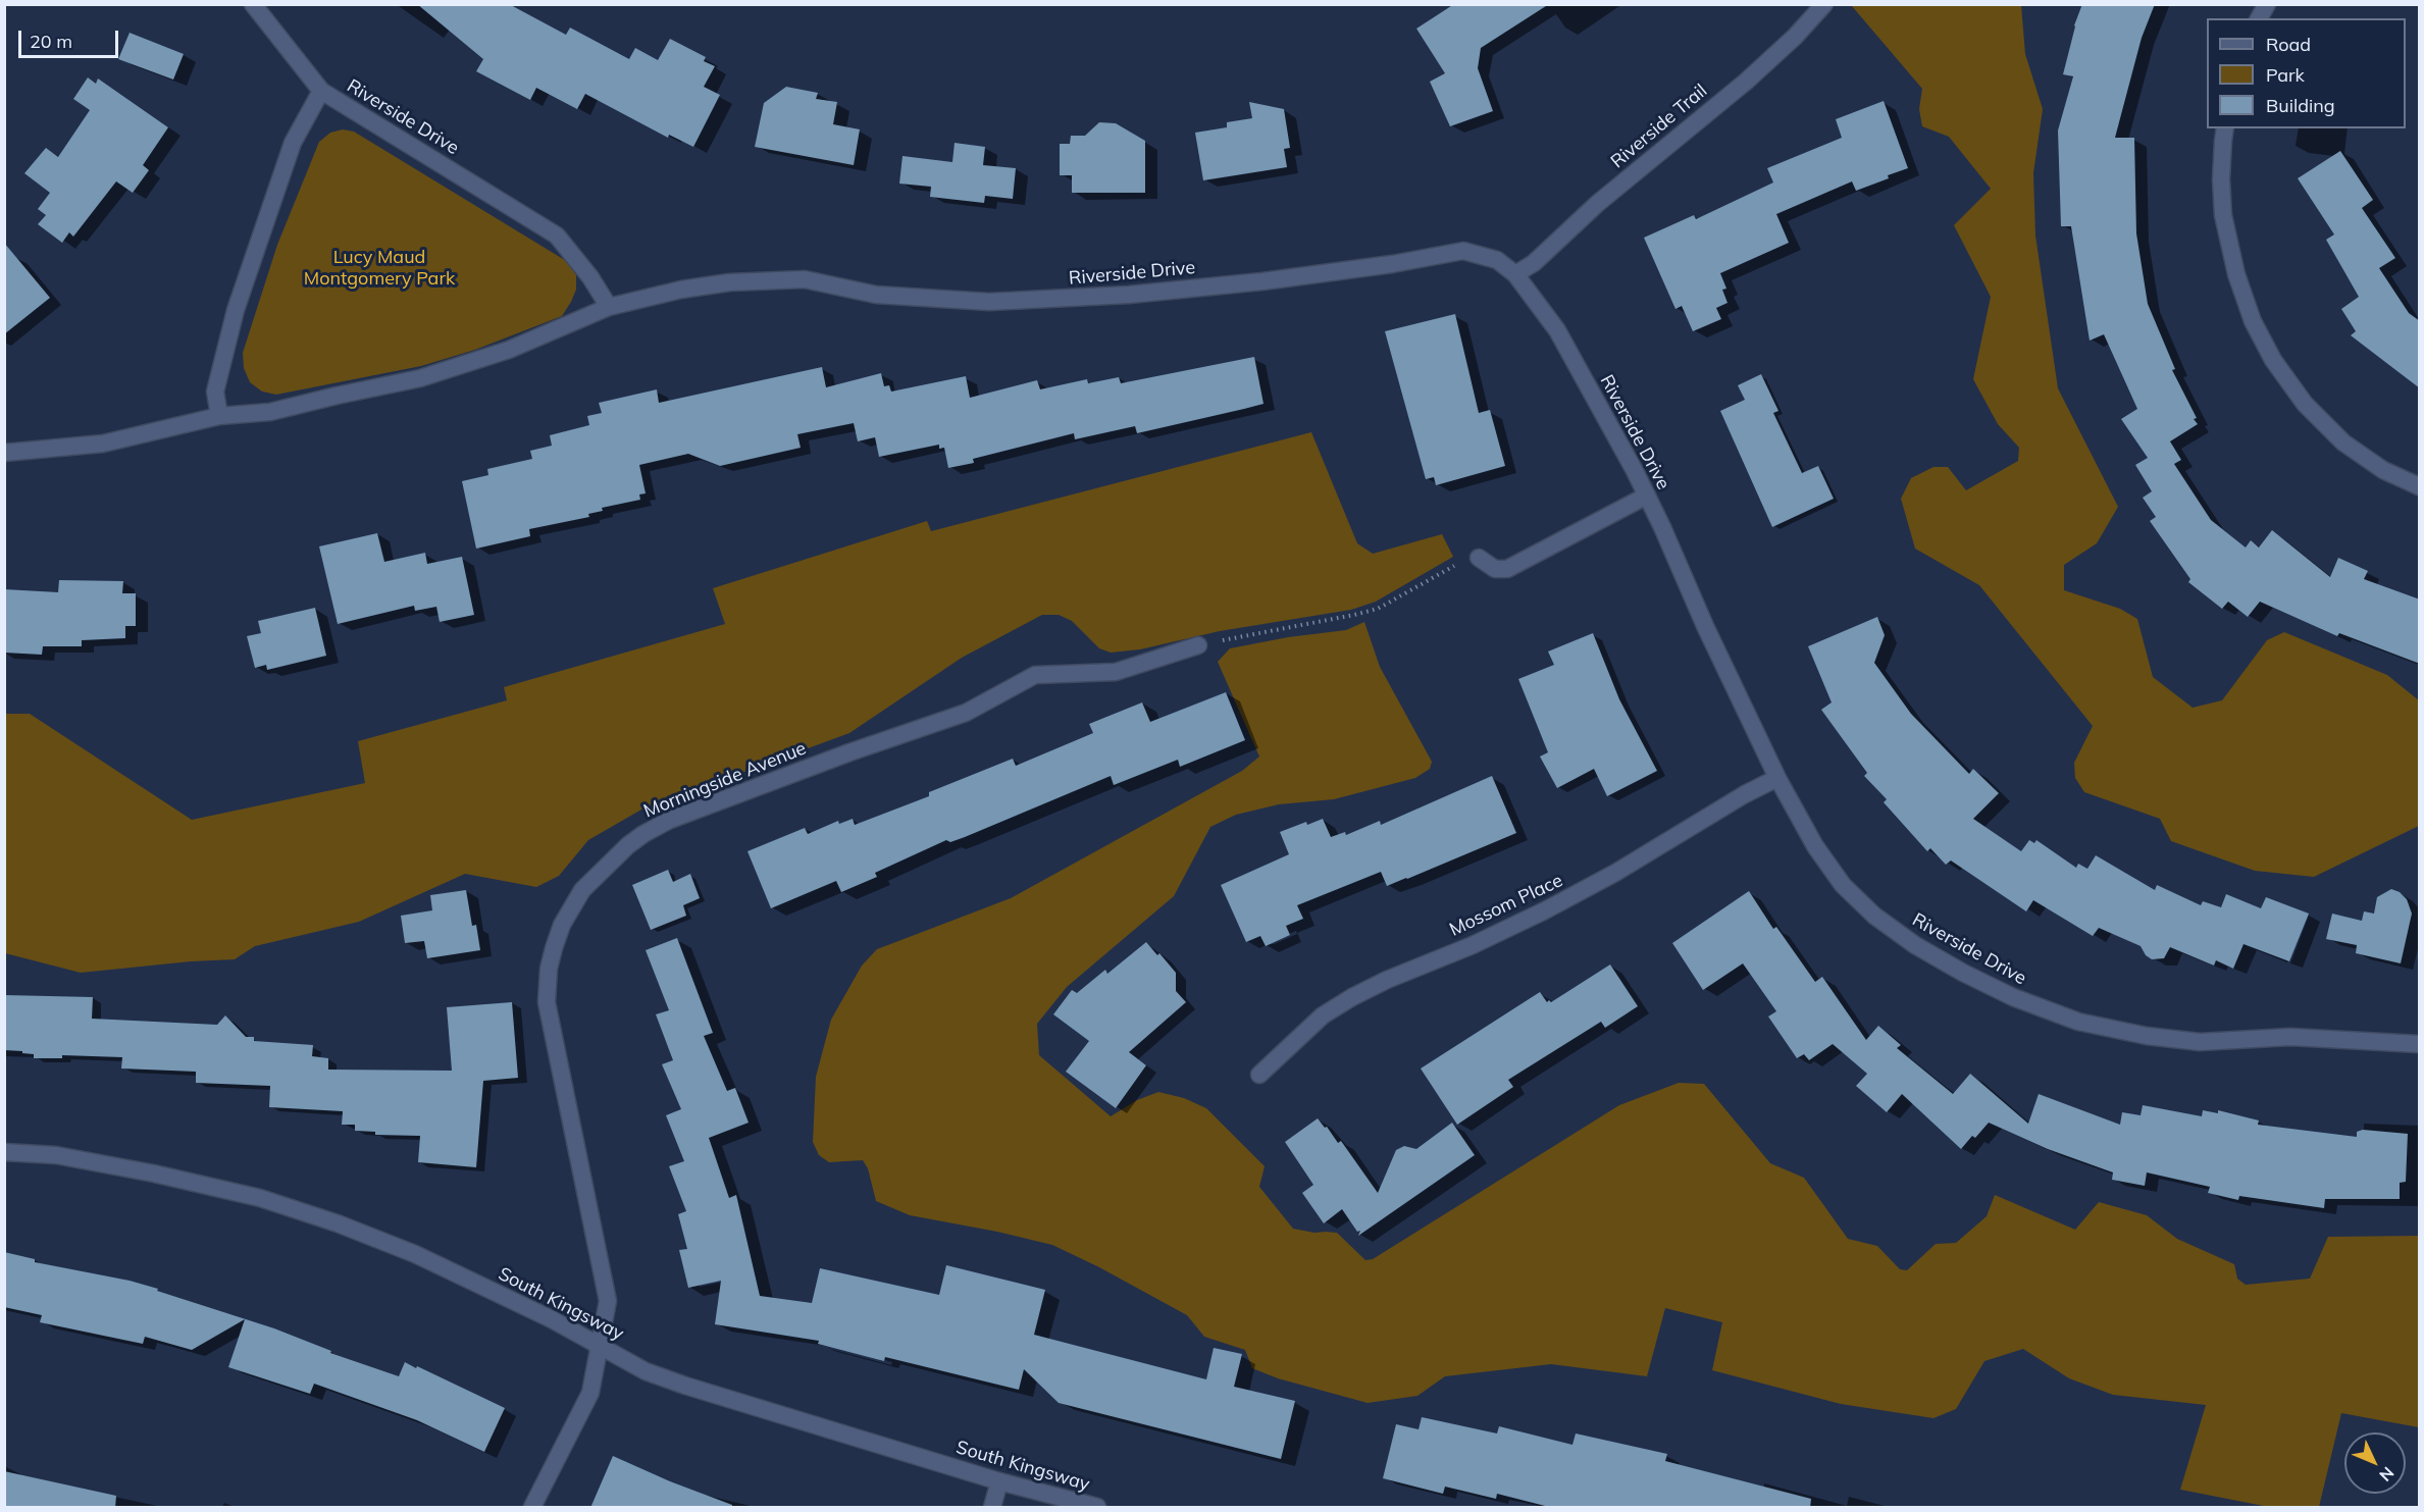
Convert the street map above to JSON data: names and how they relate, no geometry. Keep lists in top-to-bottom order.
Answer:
{
  "streets": {
    "street": [
      "Riverside Drive",
      "Riverside Trail",
      "Morningside Avenue",
      "Mossom Place",
      "South Kingsway"
    ]
  },
  "crossings": [
    ["Riverside Drive", "Riverside Trail"],
    ["Riverside Drive", "Mossom Place"],
    ["Morningside Avenue", "South Kingsway"]
  ],
  "parks": ["Lucy Maud Montgomery Park"],
  "legend": ["Road", "Park", "Building"],
  "scale_bar": "20 m",
  "north": "bottom right"
}
